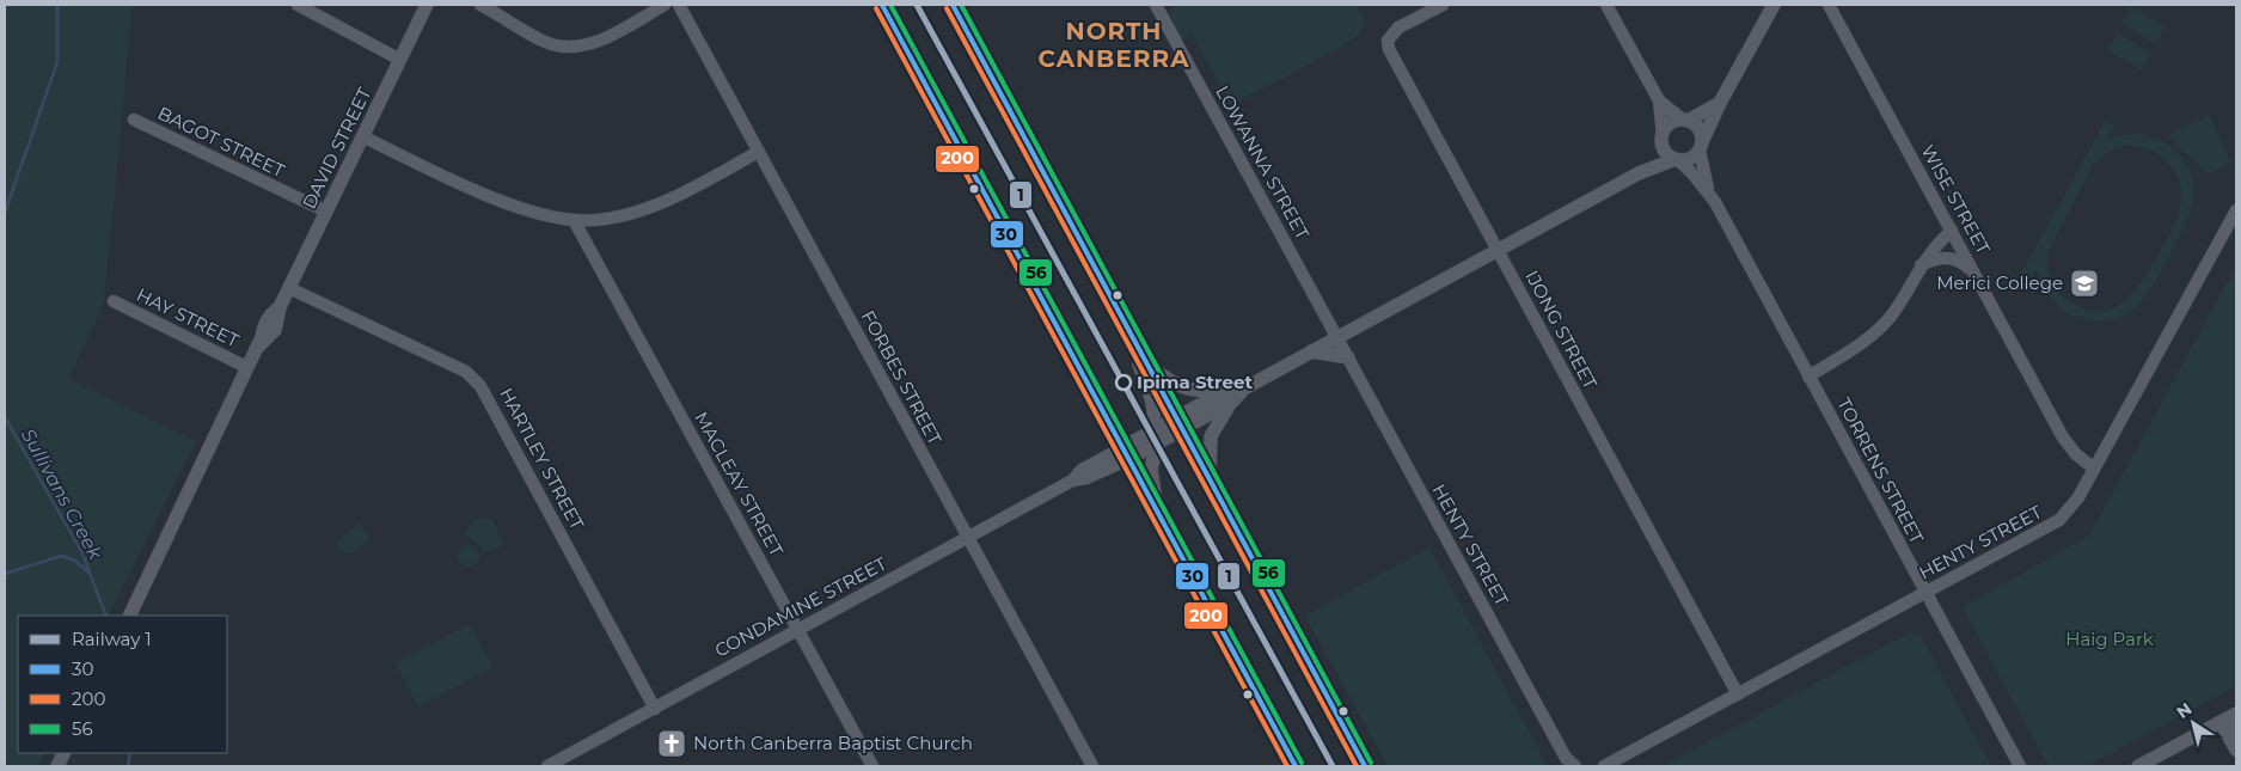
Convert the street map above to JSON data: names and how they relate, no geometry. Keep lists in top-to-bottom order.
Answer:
{
  "streets": {
    "street": [
      "BAGOT STREET",
      "DAVID STREET",
      "LOWANNA STREET",
      "WISE STREET",
      "HAY STREET",
      "IJONG STREET",
      "FORBES STREET",
      "HARTLEY STREET",
      "TORRENS STREET",
      "MACLEAY STREET",
      "HENTY STREET",
      "CONDAMINE STREET"
    ]
  },
  "crossings": [
    ["BAGOT STREET", "DAVID STREET"],
    ["DAVID STREET", "HAY STREET"],
    ["DAVID STREET", "HARTLEY STREET"],
    ["LOWANNA STREET", "HENTY STREET"],
    ["WISE STREET", "HENTY STREET"],
    ["IJONG STREET", "HENTY STREET"],
    ["FORBES STREET", "CONDAMINE STREET"],
    ["HARTLEY STREET", "CONDAMINE STREET"],
    ["TORRENS STREET", "HENTY STREET"],
    ["MACLEAY STREET", "CONDAMINE STREET"]
  ],
  "districts": ["NORTH CANBERRA"],
  "water": ["Sullivans Creek"],
  "parks": ["Haig Park"],
  "places": {
    "school or university": ["Merici College"],
    "other": ["Ipima Street"],
    "church": ["North Canberra Baptist Church"]
  },
  "lines": [
    "rail line 1",
    "transit line 30",
    "transit line 56",
    "transit line 200"
  ],
  "legend": [
    "Railway 1",
    "30",
    "200",
    "56"
  ],
  "north": "top left"
}
